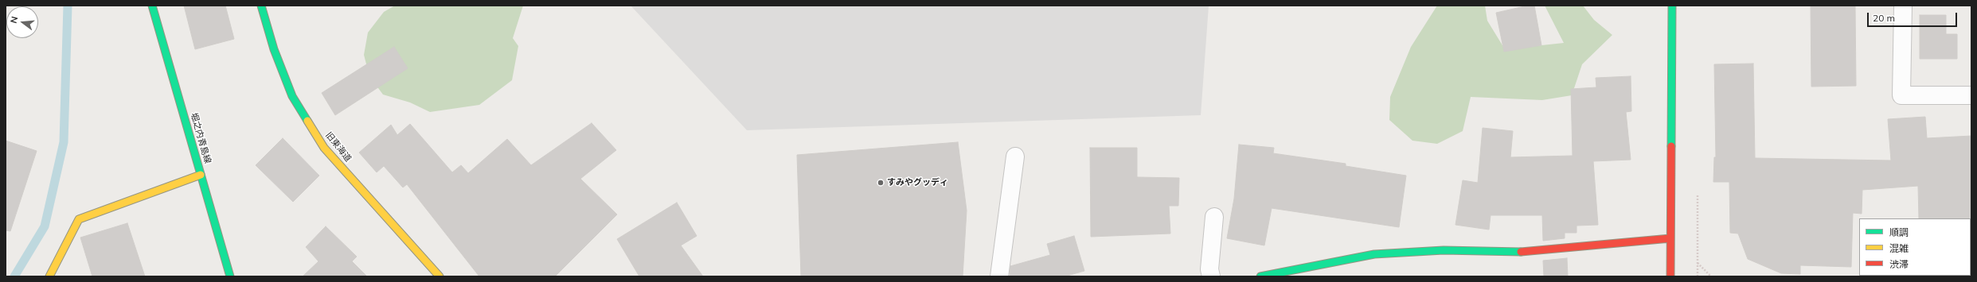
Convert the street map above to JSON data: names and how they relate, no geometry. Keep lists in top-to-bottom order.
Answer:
{
  "streets": {
    "street": ["堀之内青島線", "旧東海道"]
  },
  "places": ["すみやグッディ"],
  "legend": ["順調", "混雑", "渋滞"],
  "scale_bar": "20 m",
  "north": "left"
}
